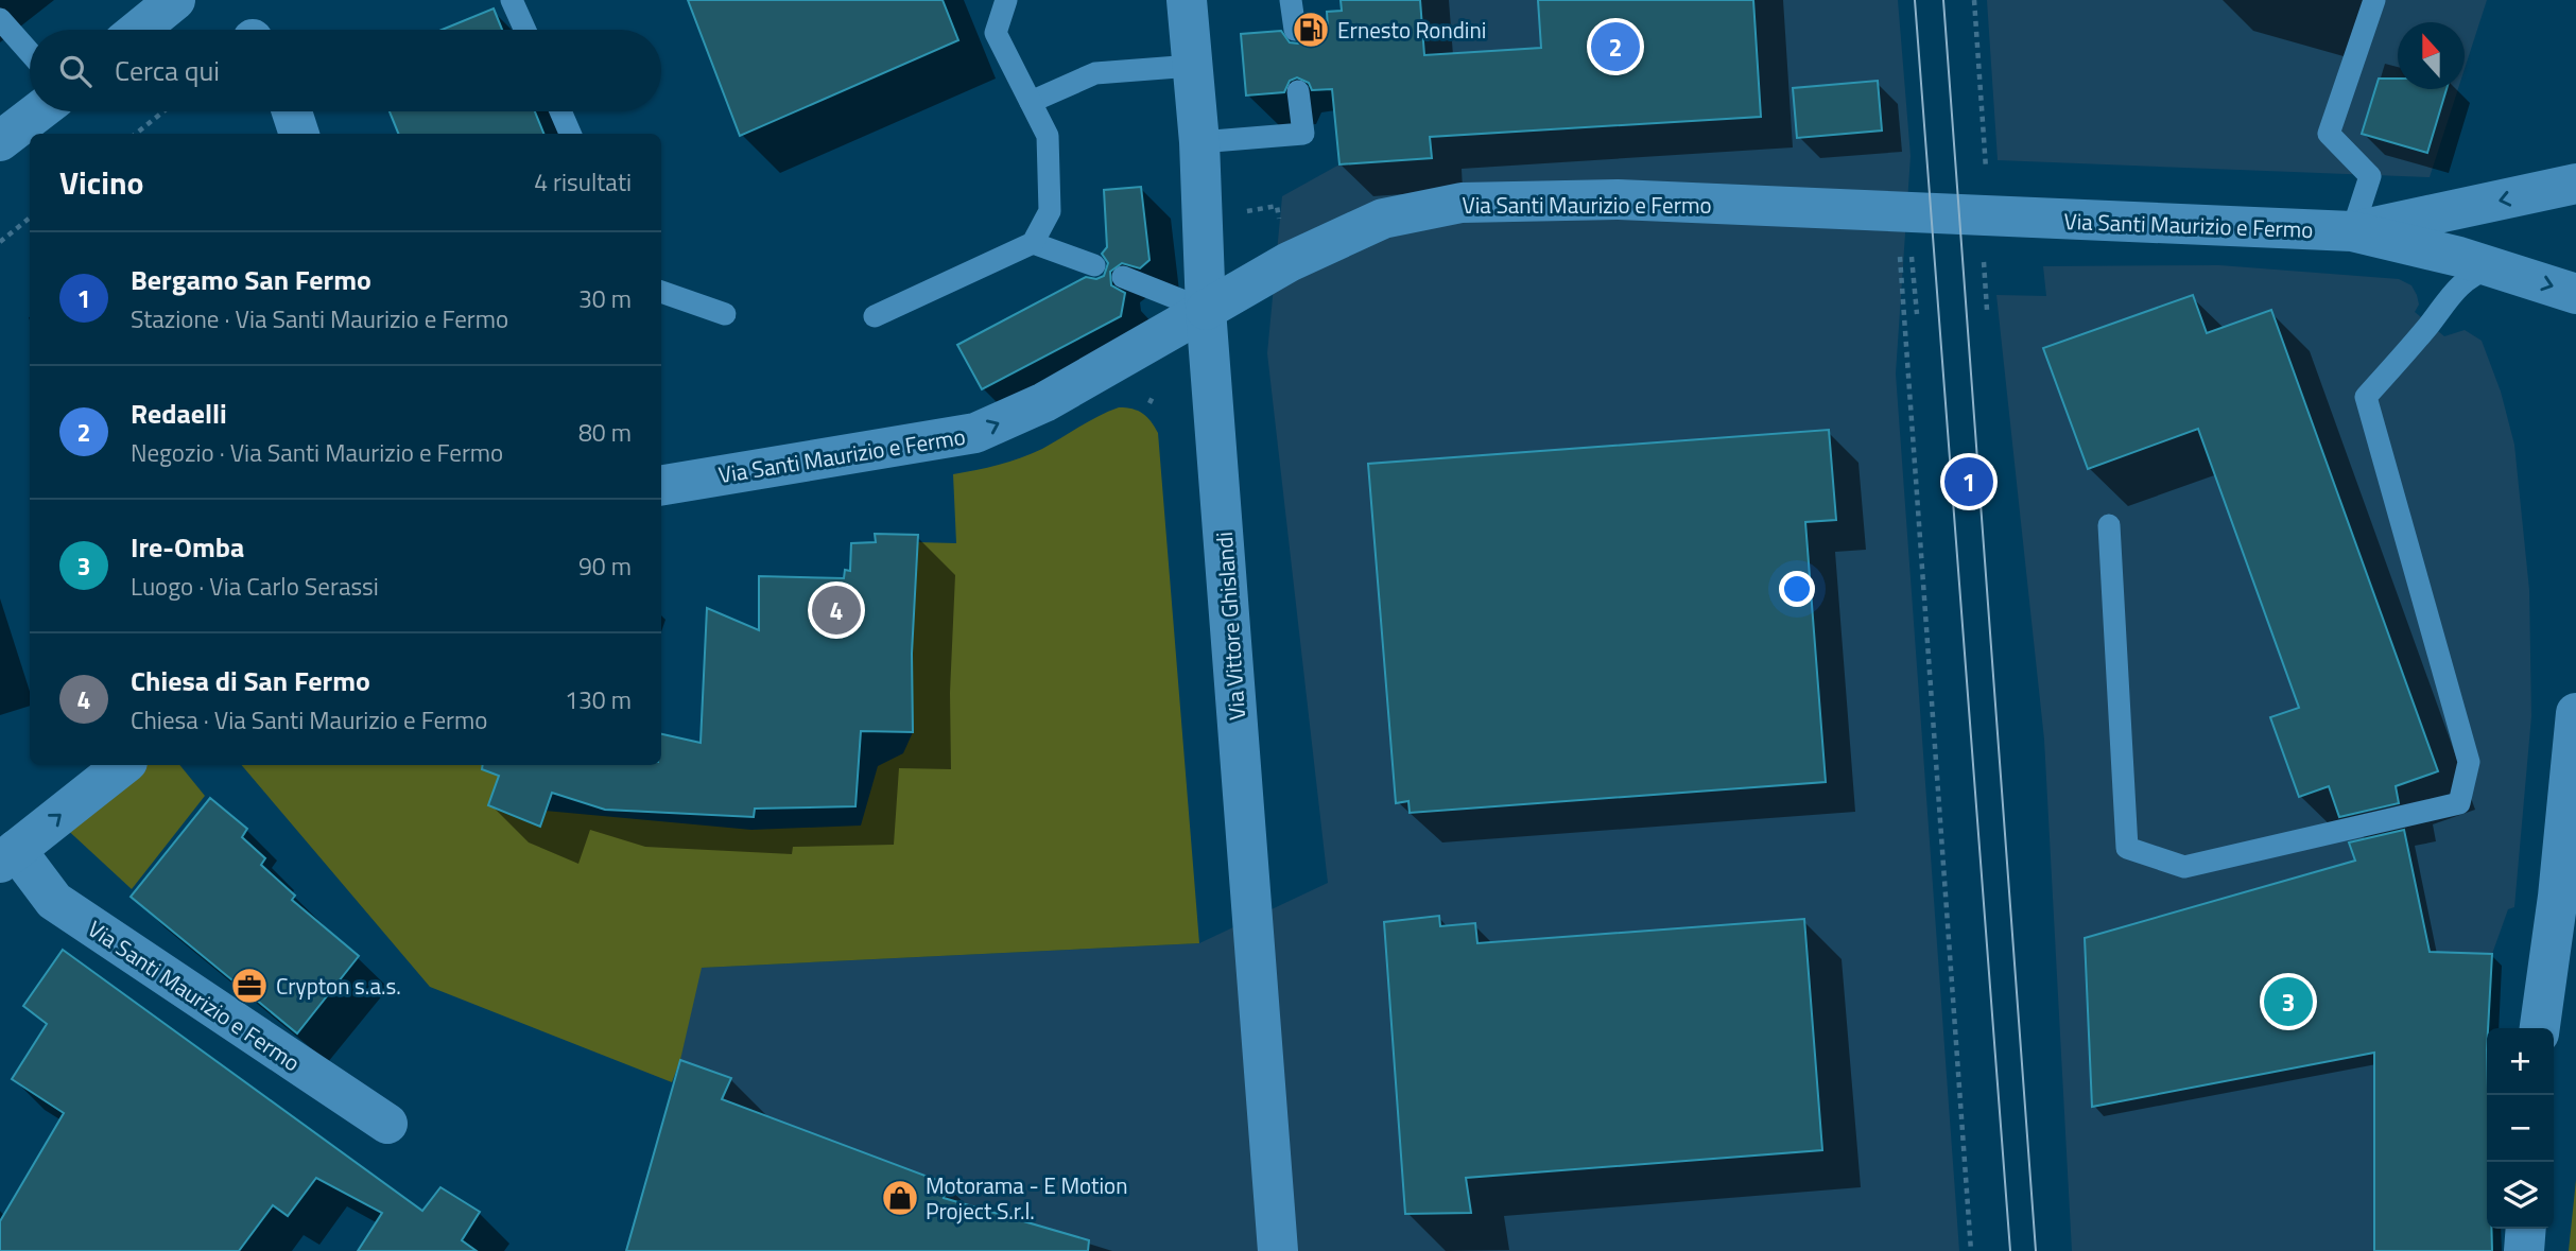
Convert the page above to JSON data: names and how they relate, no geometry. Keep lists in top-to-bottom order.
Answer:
{
  "streets": {
    "street": ["Via Santi Maurizio e Fermo", "Via Vittore Ghislandi"]
  },
  "crossings": [
    ["Via Santi Maurizio e Fermo", "Via Vittore Ghislandi"]
  ],
  "places": {
    "fuel station": ["Ernesto Rondini"],
    "office": ["Crypton s.a.s."],
    "shop": ["Motorama - E Motion Project S.r.l."]
  },
  "north": "top",
  "page": {
    "pins": [
      "2",
      "1",
      "4",
      "3"
    ],
    "search": "Cerca qui",
    "heading": ["Vicino", "4 risultati"],
    "list": [
      {
        "mark": "1",
        "name": "Bergamo San Fermo",
        "note": "Stazione · Via Santi Maurizio e Fermo",
        "value": "30 m"
      },
      {
        "mark": "2",
        "name": "Redaelli",
        "note": "Negozio · Via Santi Maurizio e Fermo",
        "value": "80 m"
      },
      {
        "mark": "3",
        "name": "Ire-Omba",
        "note": "Luogo · Via Carlo Serassi",
        "value": "90 m"
      },
      {
        "mark": "4",
        "name": "Chiesa di San Fermo",
        "note": "Chiesa · Via Santi Maurizio e Fermo",
        "value": "130 m"
      }
    ],
    "map_buttons": ["+", "−"]
  }
}
